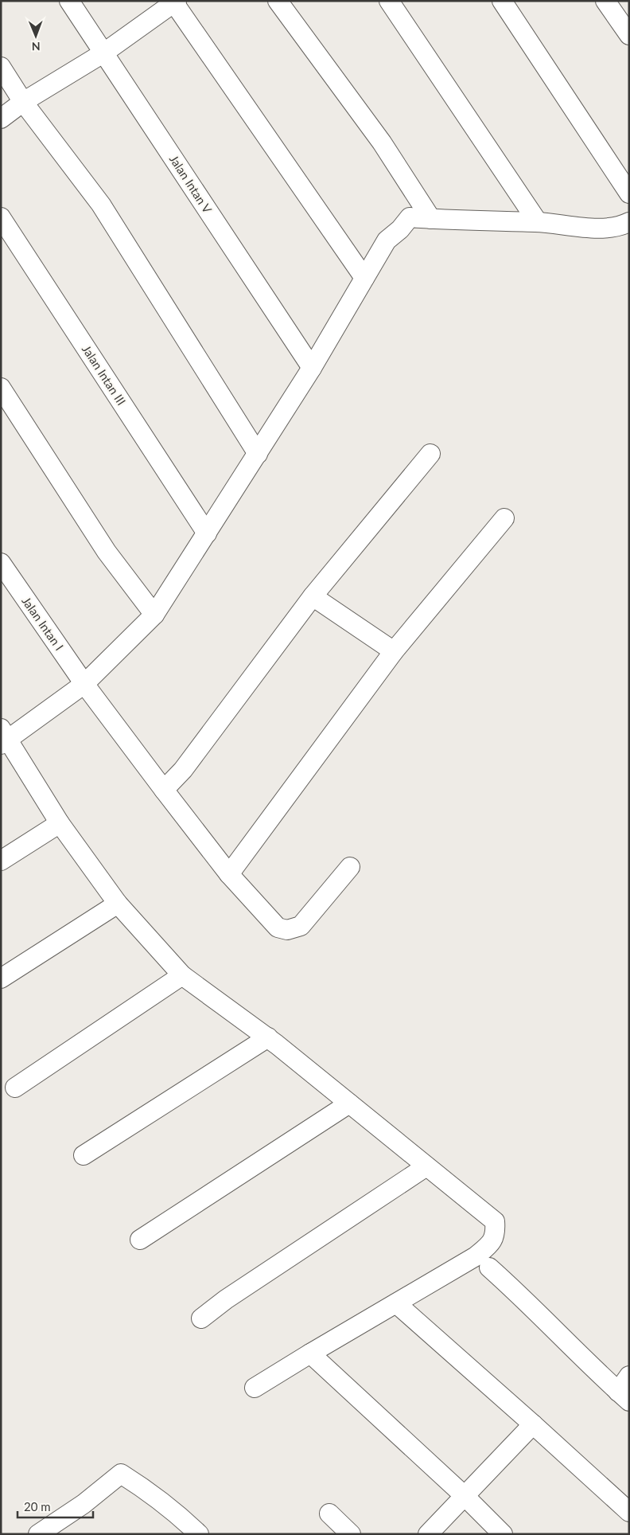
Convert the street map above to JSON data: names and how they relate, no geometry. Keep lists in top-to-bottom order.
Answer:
{
  "streets": {
    "street": ["Jalan Intan V", "Jalan Intan III", "Jalan Intan I"]
  },
  "scale_bar": "20 m",
  "north": "bottom"
}
